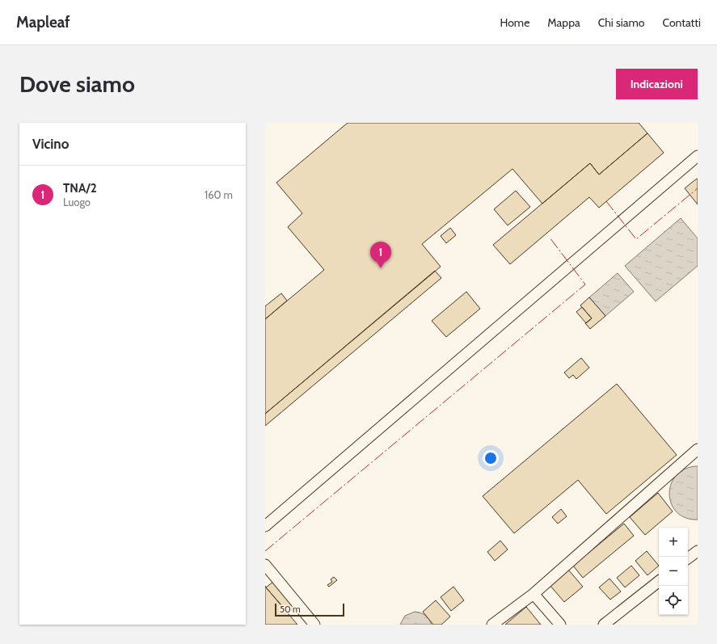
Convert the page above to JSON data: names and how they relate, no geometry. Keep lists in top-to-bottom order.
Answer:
{
  "scale_bar": "50 m",
  "page": {
    "header": "Mapleaf",
    "nav": [
      "Home",
      "Mappa",
      "Chi siamo",
      "Contatti"
    ],
    "buttons": "Indicazioni",
    "title": "Dove siamo",
    "heading": "Vicino",
    "list": [
      {
        "mark": "1",
        "name": "TNA/2",
        "note": "Luogo",
        "value": "160 m"
      }
    ],
    "pins": "1",
    "map_buttons": ["+", "−"],
    "scale": "50 m"
  }
}
